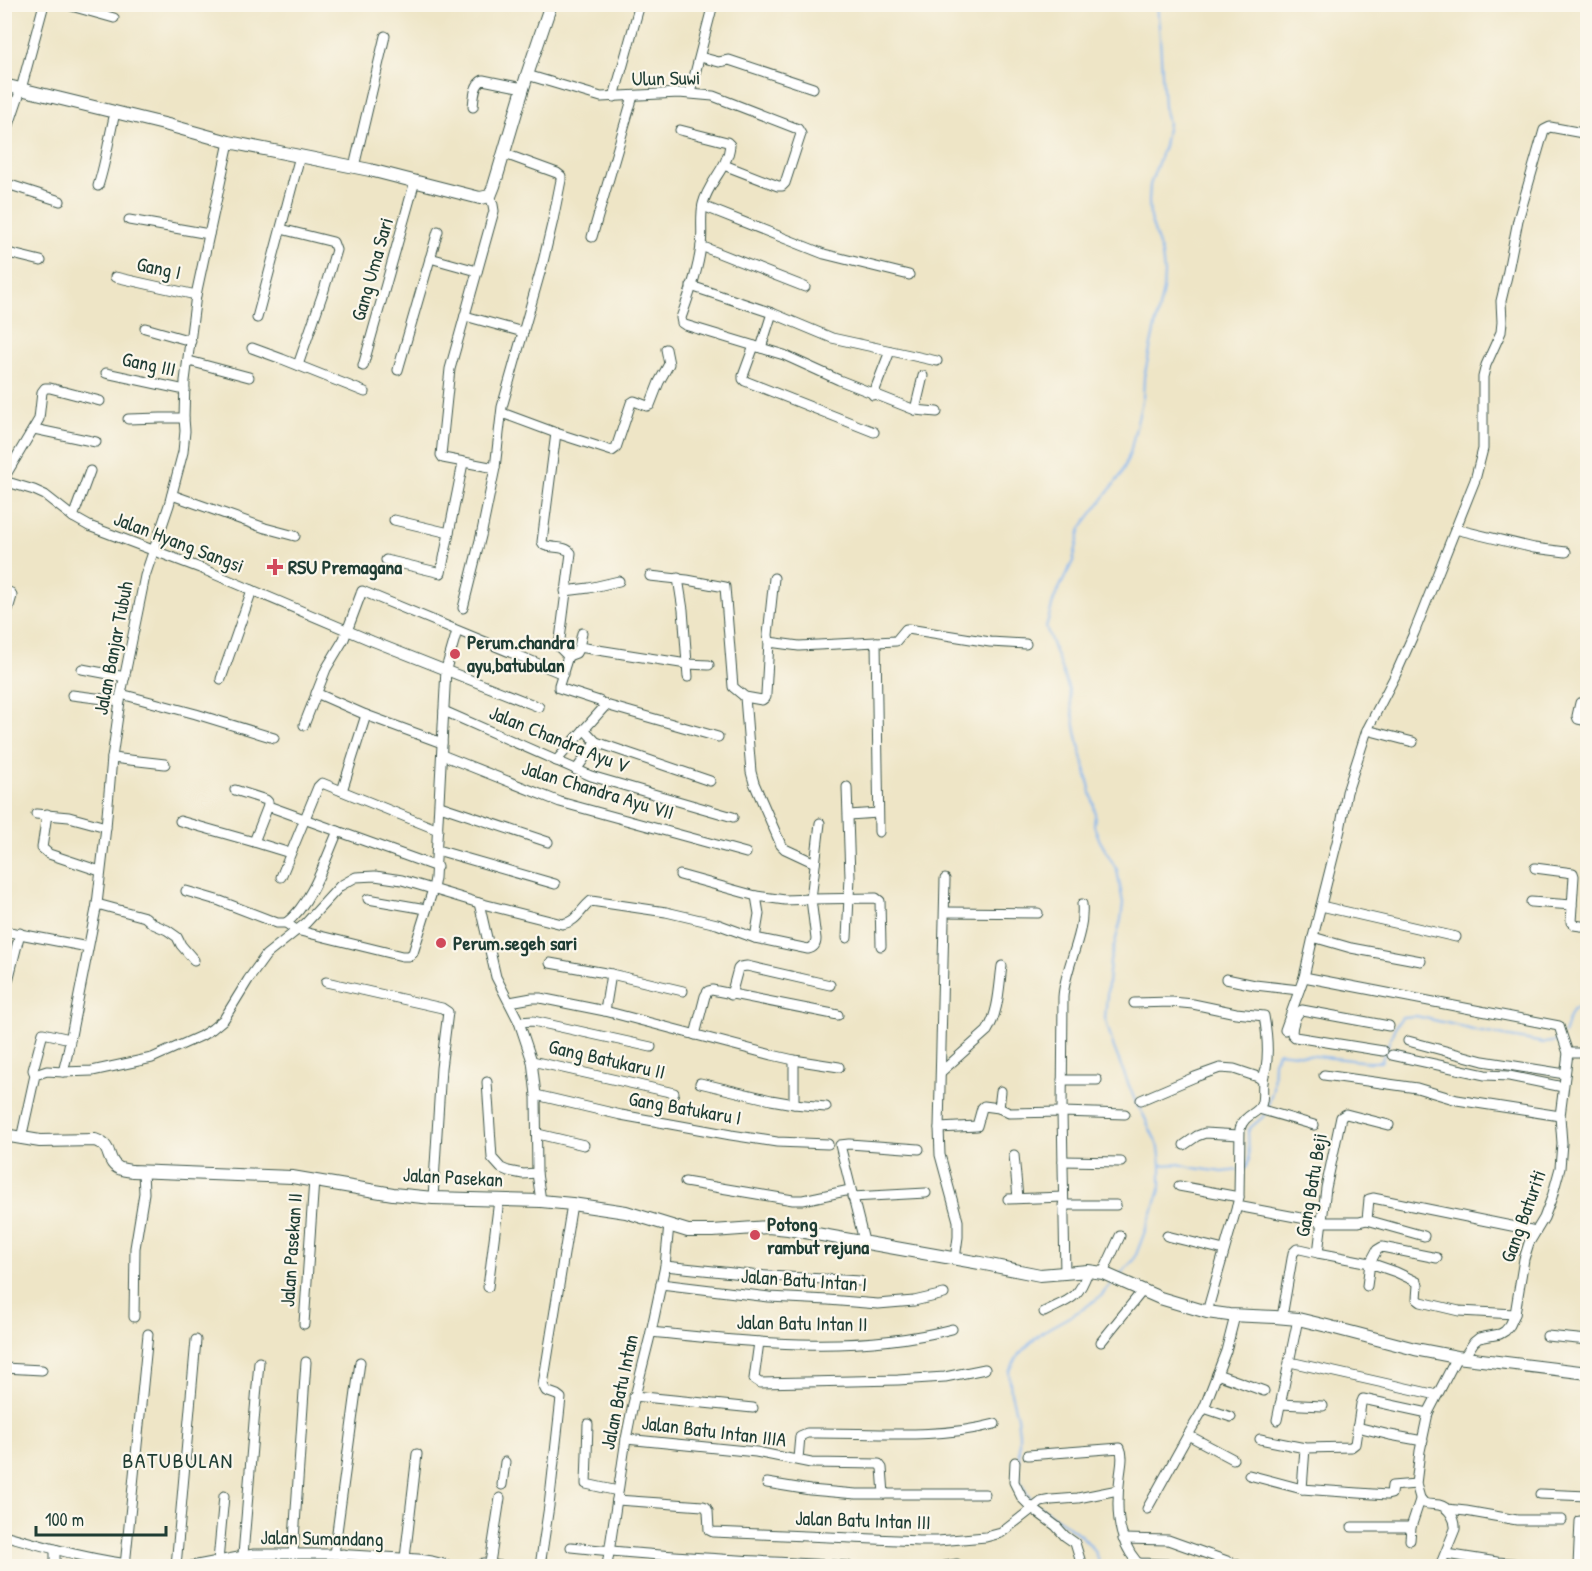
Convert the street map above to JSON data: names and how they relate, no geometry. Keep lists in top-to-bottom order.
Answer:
{
  "streets": {
    "street": [
      "Ulun Suwi",
      "Gang I",
      "Gang Uma Sari",
      "Gang III",
      "Jalan Hyang Sangsi",
      "Jalan Banjar Tubuh",
      "Jalan Chandra Ayu V",
      "Jalan Chandra Ayu VII",
      "Gang Batukaru II",
      "Gang Batukaru I",
      "Jalan Pasekan",
      "Gang Batu Beji",
      "Gang Baturiti",
      "Jalan Pasekan II",
      "Jalan Batu Intan I",
      "Jalan Batu Intan II",
      "Jalan Batu Intan",
      "Jalan Batu Intan IIIA",
      "Jalan Batu Intan III",
      "Jalan Sumandang"
    ]
  },
  "crossings": [
    ["Gang I", "Jalan Banjar Tubuh"],
    ["Gang III", "Jalan Banjar Tubuh"],
    ["Jalan Hyang Sangsi", "Jalan Banjar Tubuh"],
    ["Jalan Pasekan", "Gang Batu Beji"],
    ["Jalan Pasekan", "Jalan Pasekan II"],
    ["Jalan Pasekan", "Jalan Batu Intan"],
    ["Jalan Batu Intan I", "Jalan Batu Intan"],
    ["Jalan Batu Intan II", "Jalan Batu Intan"],
    ["Jalan Batu Intan", "Jalan Batu Intan IIIA"],
    ["Jalan Batu Intan", "Jalan Batu Intan III"]
  ],
  "districts": ["BATUBULAN"],
  "places": {
    "health": ["RSU Premagana"],
    "other": ["Perum.chandra ayu,batubulan", "Perum.segeh sari", "Potong rambut rejuna"]
  },
  "scale_bar": "100 m"
}
